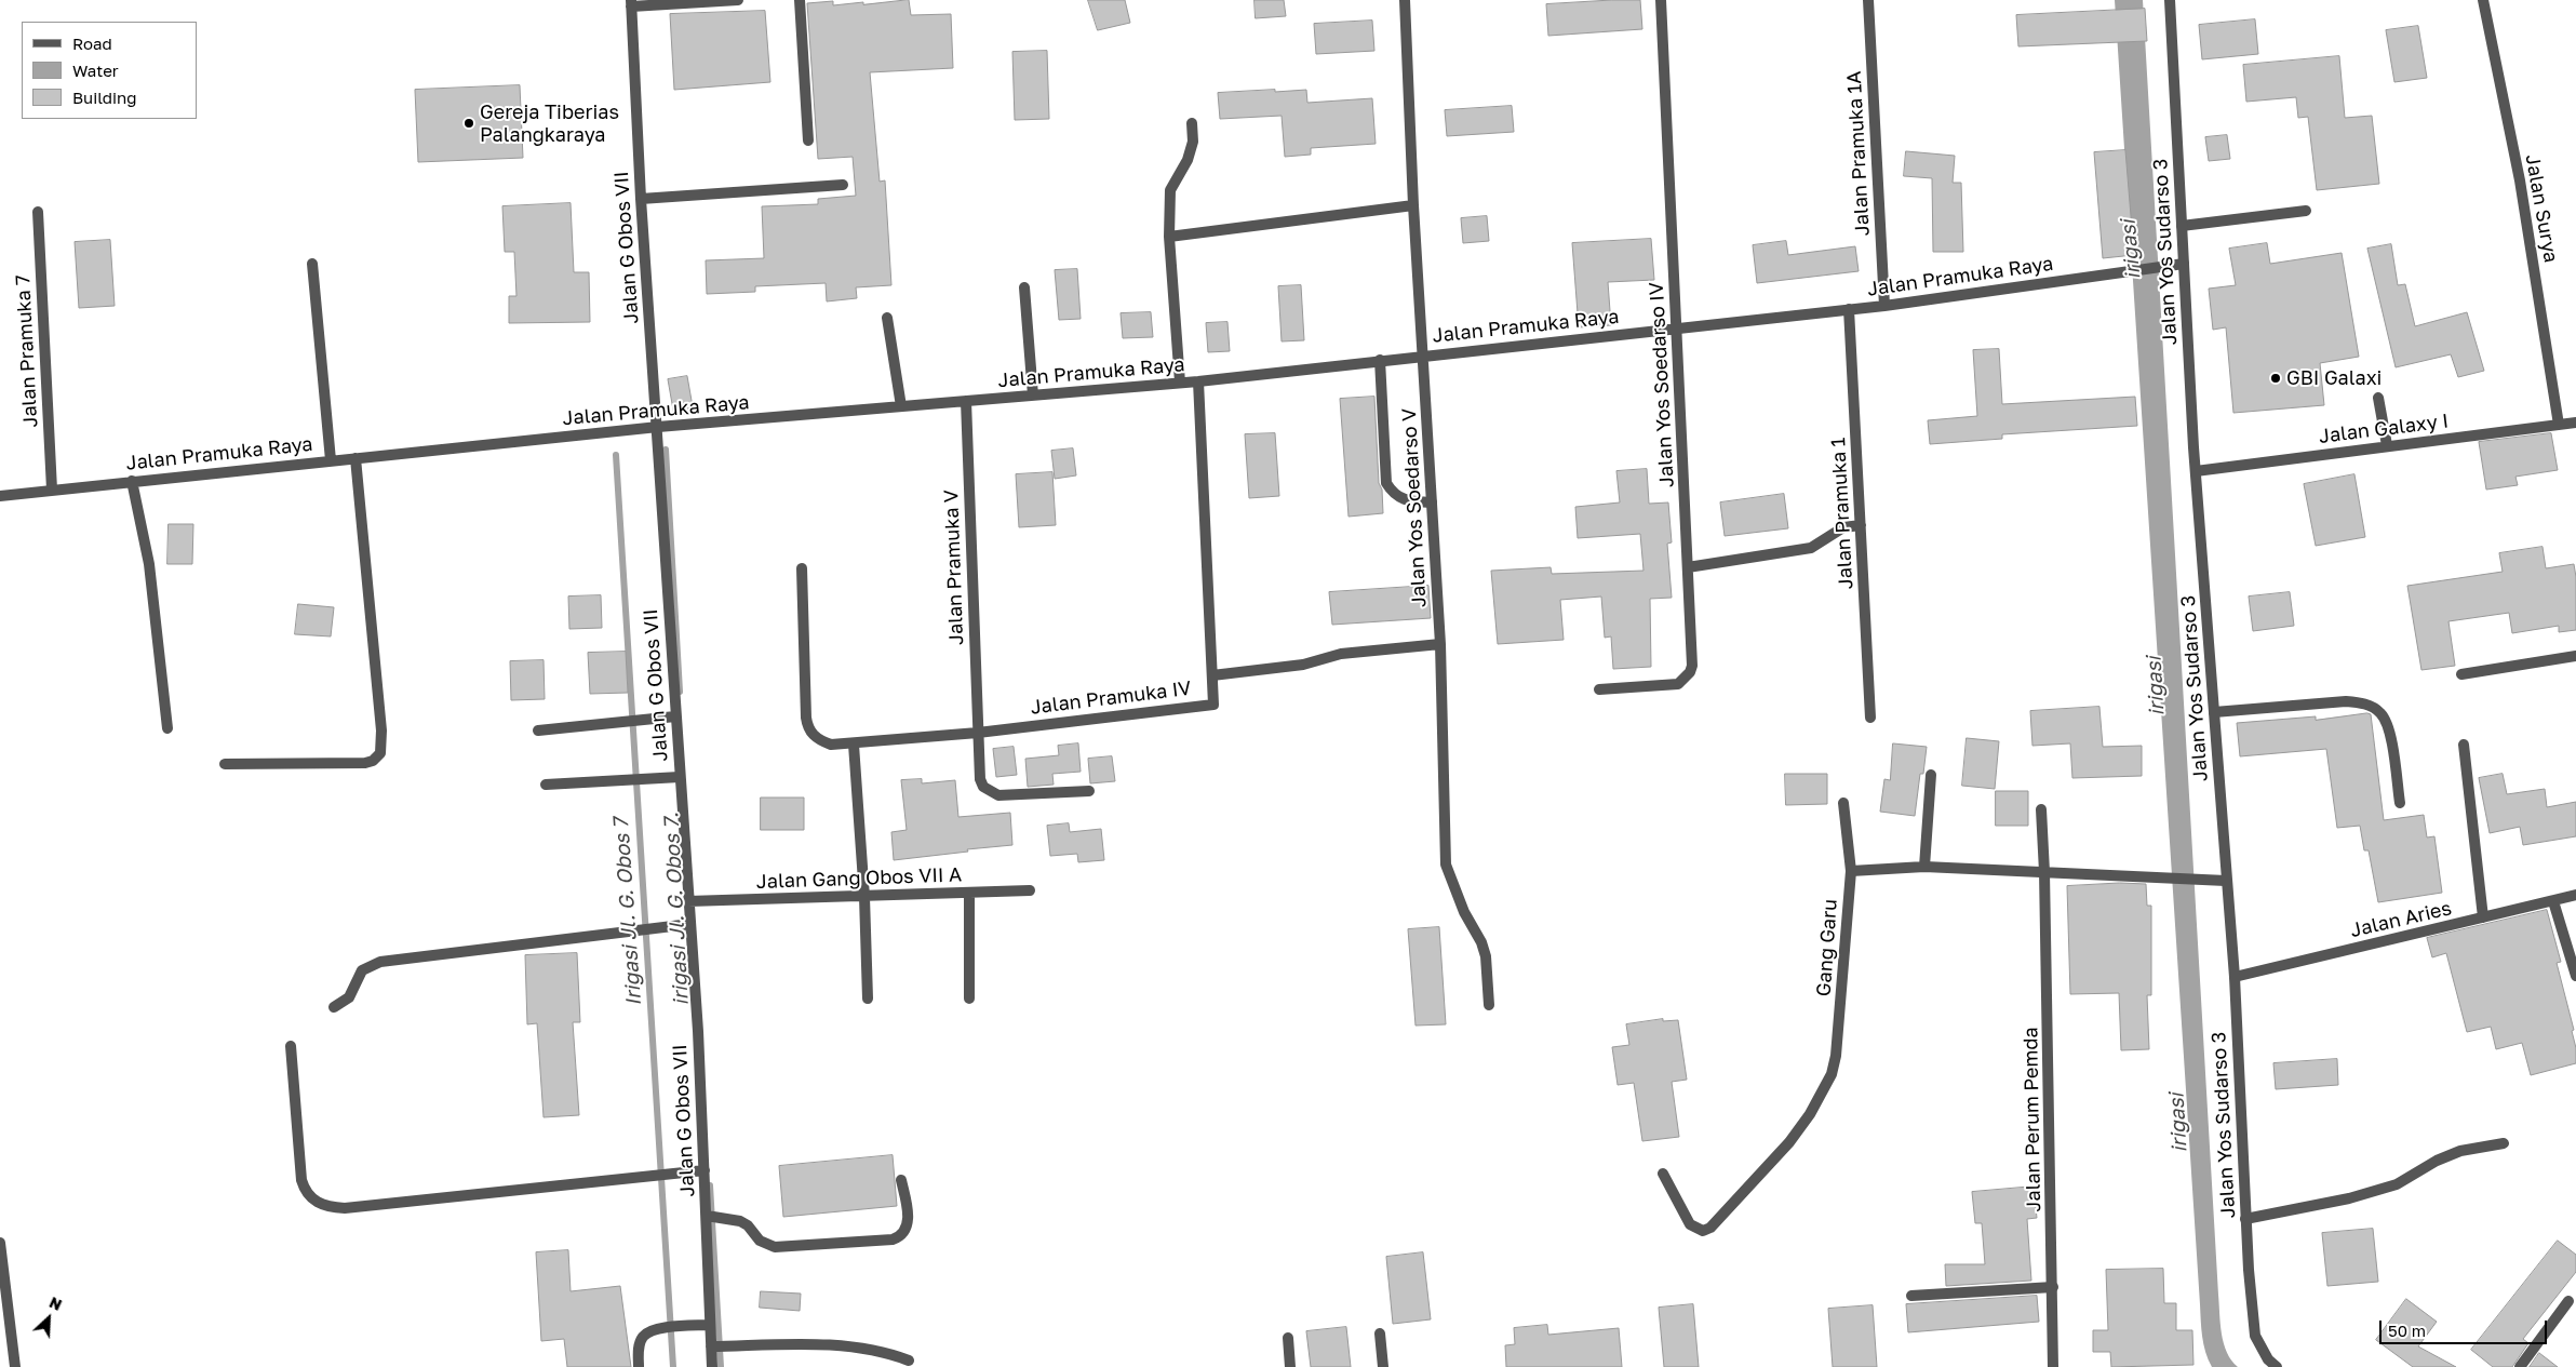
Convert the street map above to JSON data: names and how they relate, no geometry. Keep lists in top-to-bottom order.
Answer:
{
  "streets": {
    "street": [
      "Jalan Pramuka 1A",
      "Jalan Surya",
      "Jalan G Obos VII",
      "Jalan Yos Sudarso 3",
      "Jalan Pramuka Raya",
      "Jalan Pramuka 7",
      "Jalan Yos Soedarso IV",
      "Jalan Galaxy I",
      "Jalan Yos Soedarso V",
      "Jalan Pramuka 1",
      "Jalan Pramuka V",
      "Jalan Pramuka IV",
      "Jalan Gang Obos VII A",
      "Jalan Aries",
      "Gang Garu",
      "Jalan Perum Pemda"
    ]
  },
  "crossings": [
    ["Jalan Pramuka 1A", "Jalan Pramuka Raya"],
    ["Jalan Surya", "Jalan Galaxy I"],
    ["Jalan G Obos VII", "Jalan Pramuka Raya"],
    ["Jalan G Obos VII", "Jalan Gang Obos VII A"],
    ["Jalan Yos Sudarso 3", "Jalan Pramuka Raya"],
    ["Jalan Yos Sudarso 3", "Jalan Galaxy I"],
    ["Jalan Yos Sudarso 3", "Jalan Aries"],
    ["Jalan Pramuka Raya", "Jalan Pramuka 7"],
    ["Jalan Pramuka Raya", "Jalan Yos Soedarso IV"],
    ["Jalan Pramuka Raya", "Jalan Yos Soedarso V"],
    ["Jalan Pramuka Raya", "Jalan Pramuka 1"],
    ["Jalan Pramuka Raya", "Jalan Pramuka V"],
    ["Jalan Pramuka Raya", "Jalan Pramuka IV"],
    ["Jalan Pramuka V", "Jalan Pramuka IV"]
  ],
  "water": ["irigasi", "irigasi Jl. G. Obos 7.", "Irigasi Jl. G. Obos 7"],
  "places": ["Gereja Tiberias Palangkaraya", "GBI Galaxi"],
  "legend": ["Road", "Water", "Building"],
  "scale_bar": "50 m",
  "north": "top right"
}
